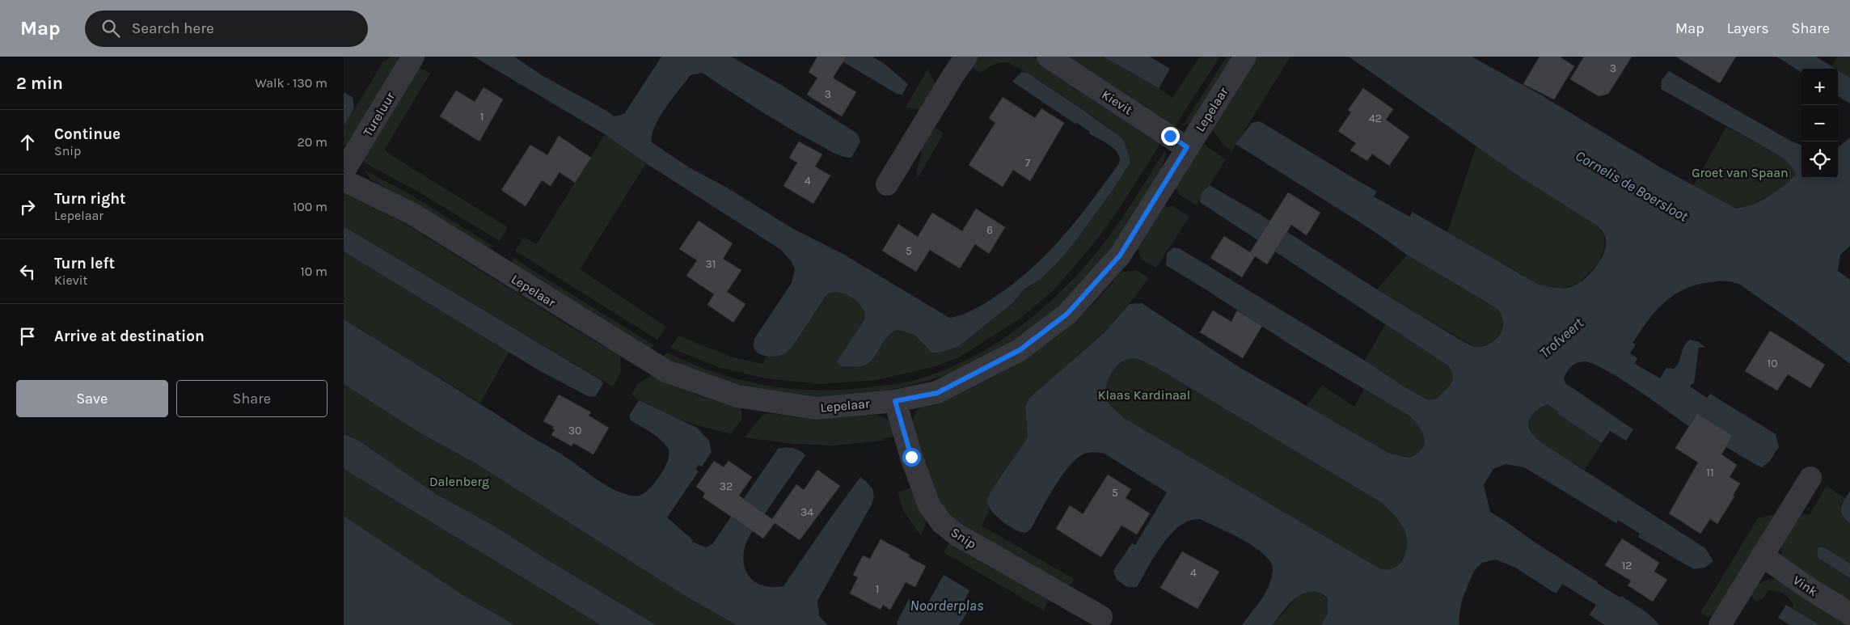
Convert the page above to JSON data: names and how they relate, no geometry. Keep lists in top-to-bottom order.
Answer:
{
  "streets": {
    "street": [
      "Kievit",
      "Lepelaar",
      "Tureluur",
      "Snip",
      "Vink"
    ]
  },
  "crossings": [
    ["Kievit", "Lepelaar"],
    ["Lepelaar", "Snip"]
  ],
  "water": ["Cornelis de Boersloot", "Trofveert", "Noorderplas"],
  "parks": ["Groet van Spaan", "Klaas Kardinaal", "Dalenberg"],
  "house_numbers": [
    "3",
    "3",
    "1",
    "42",
    "7",
    "4",
    "6",
    "5",
    "31",
    "10",
    "30",
    "11",
    "32",
    "5",
    "34",
    "12",
    "4",
    "1"
  ],
  "page": {
    "header": "Map",
    "search": "Search here",
    "nav": ["Map", "Layers", "Share"],
    "heading": ["2 min", "Walk · 130 m"],
    "map_buttons": ["+", "−"],
    "list": [
      ["Continue", "Snip", "20 m"],
      ["Turn right", "Lepelaar", "100 m"],
      ["Turn left", "Kievit", "10 m"],
      "Arrive at destination"
    ],
    "buttons": ["Save", "Share"]
  }
}
